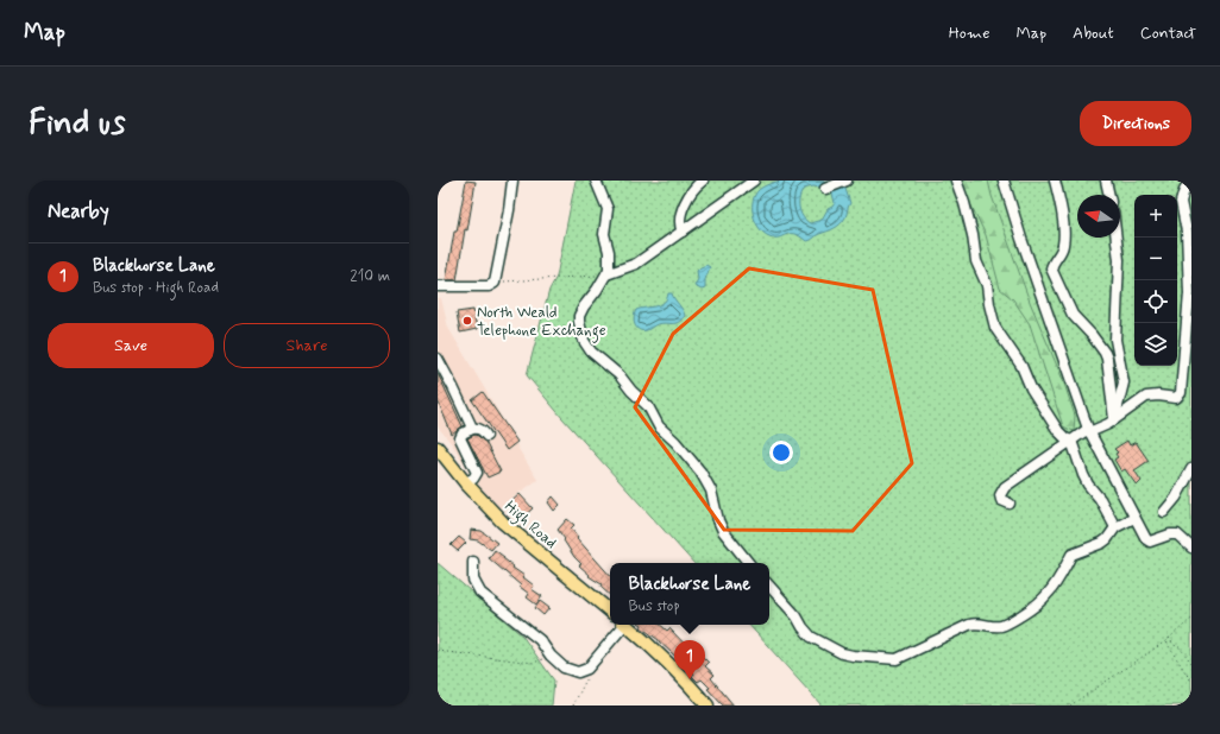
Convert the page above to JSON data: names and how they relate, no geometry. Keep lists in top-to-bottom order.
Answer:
{
  "streets": {
    "main road": ["High Road"]
  },
  "places": ["North Weald Telephone Exchange"],
  "north": "left",
  "page": {
    "header": "Map",
    "nav": [
      "Home",
      "Map",
      "About",
      "Contact"
    ],
    "buttons": [
      "Directions",
      ["Save", "Share"]
    ],
    "title": "Find us",
    "heading": "Nearby",
    "map_buttons": ["+", "−"],
    "list": [
      {
        "mark": "1",
        "name": "Blackhorse Lane",
        "note": "Bus stop · High Road",
        "value": "210 m"
      }
    ],
    "popup": ["Blackhorse Lane", "Bus stop"],
    "pins": "1"
  }
}
